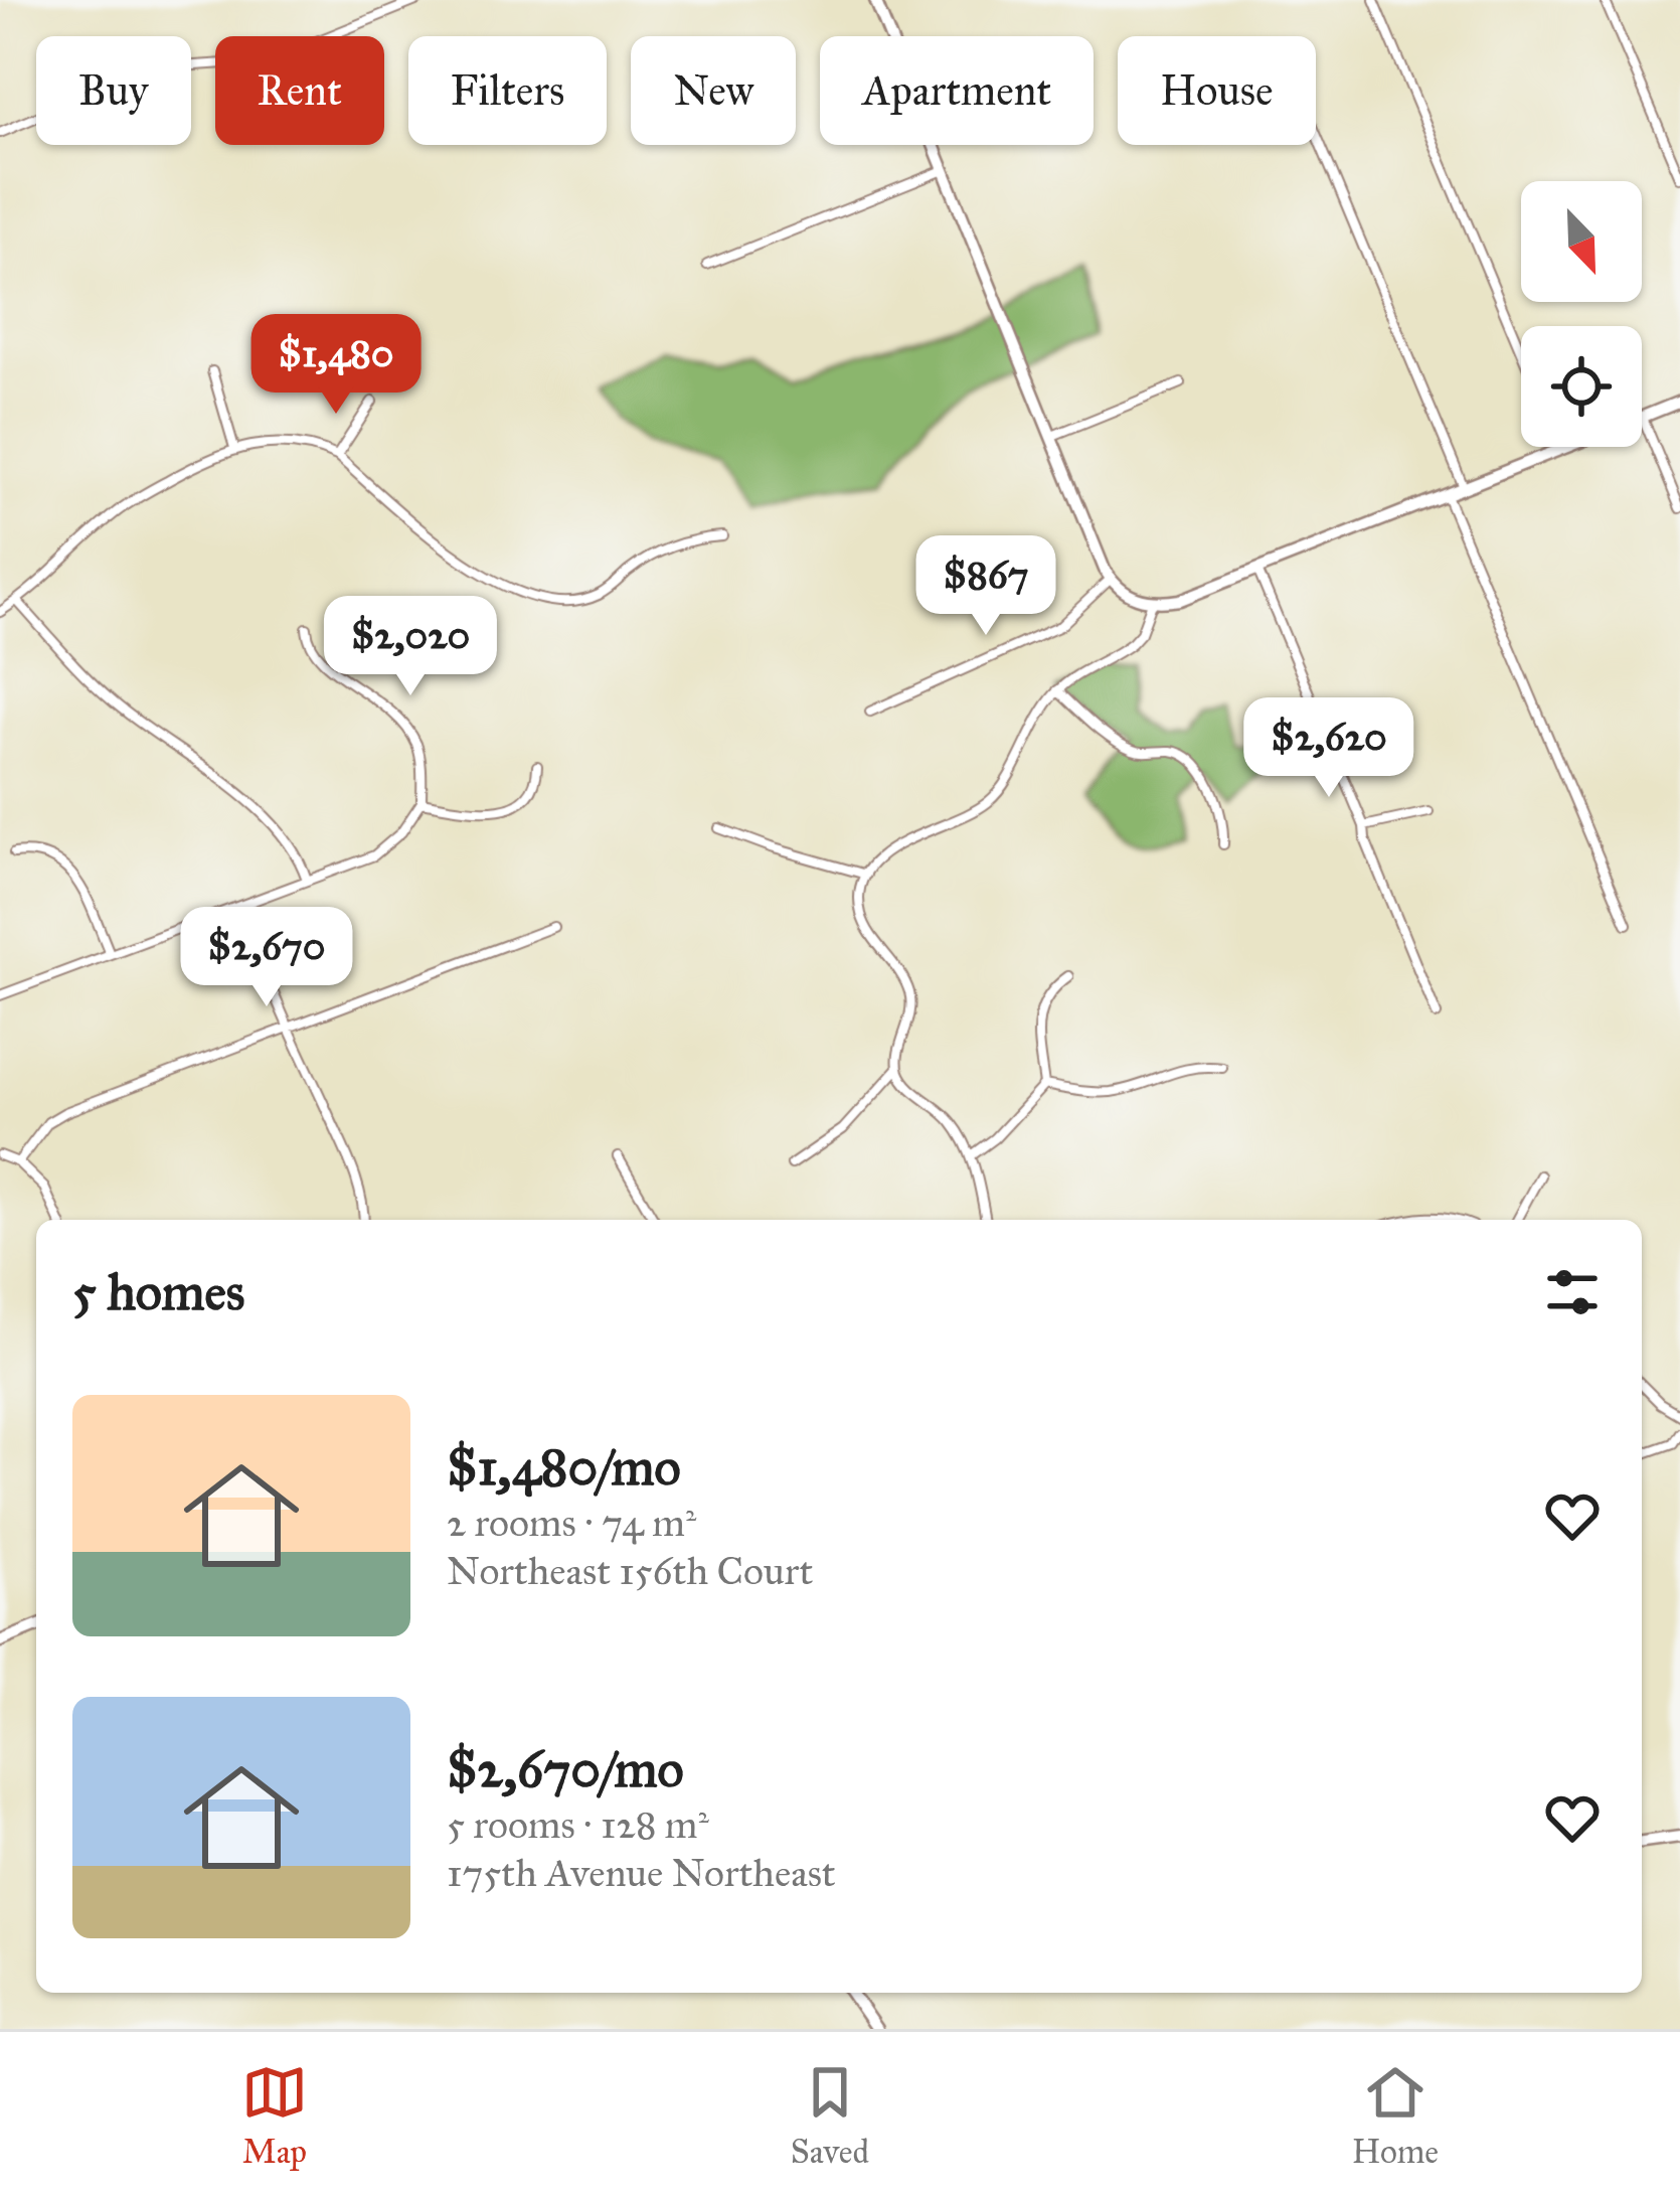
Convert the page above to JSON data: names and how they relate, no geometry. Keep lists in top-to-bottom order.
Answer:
{
  "north": "bottom right",
  "page": {
    "chip": [
      "Buy",
      "Rent",
      "Filters",
      "New",
      "Apartment",
      "House"
    ],
    "price": [
      "$1,480",
      "$867",
      "$2,020",
      "$2,620",
      "$2,670"
    ],
    "heading": "5 homes",
    "list": [
      {
        "name": "$1,480/mo",
        "note": "2 rooms · 74 m² · Northeast 156th Court"
      },
      {
        "name": "$2,670/mo",
        "note": "5 rooms · 128 m² · 175th Avenue Northeast"
      }
    ],
    "tabs": ["Map", "Saved", "Home"]
  }
}
